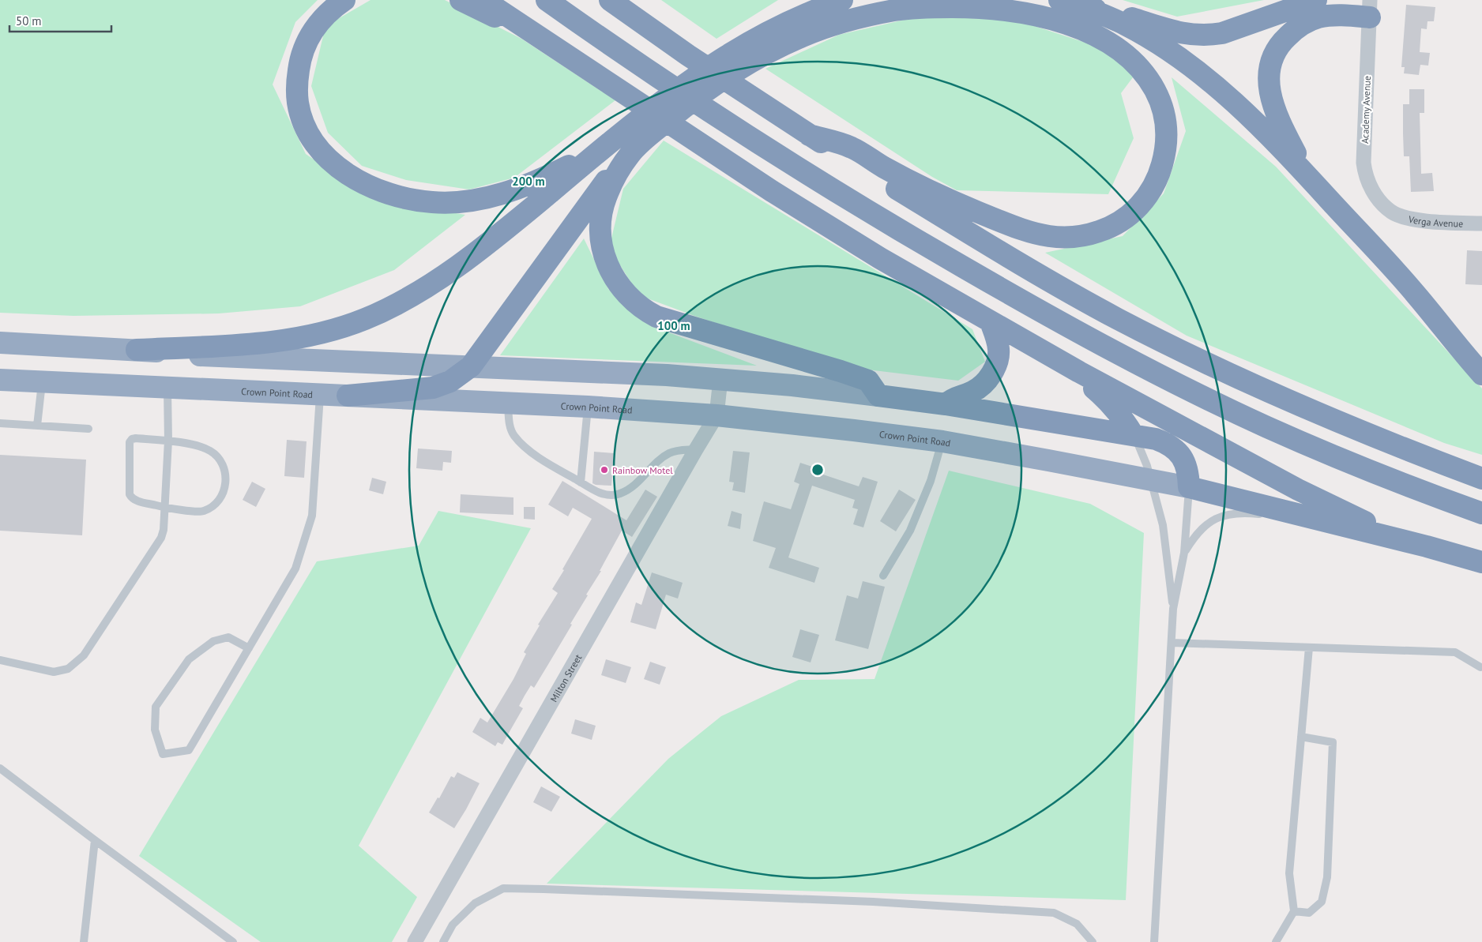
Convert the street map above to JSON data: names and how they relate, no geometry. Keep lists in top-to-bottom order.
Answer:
{
  "streets": {
    "highway": ["Crown Point Road"],
    "street": ["Academy Avenue", "Verga Avenue", "Milton Street"]
  },
  "crossings": [
    ["Academy Avenue", "Verga Avenue"],
    ["Crown Point Road", "Milton Street"]
  ],
  "places": ["Rainbow Motel"],
  "scale_bar": "50 m",
  "rings": ["200 m", "100 m"]
}
